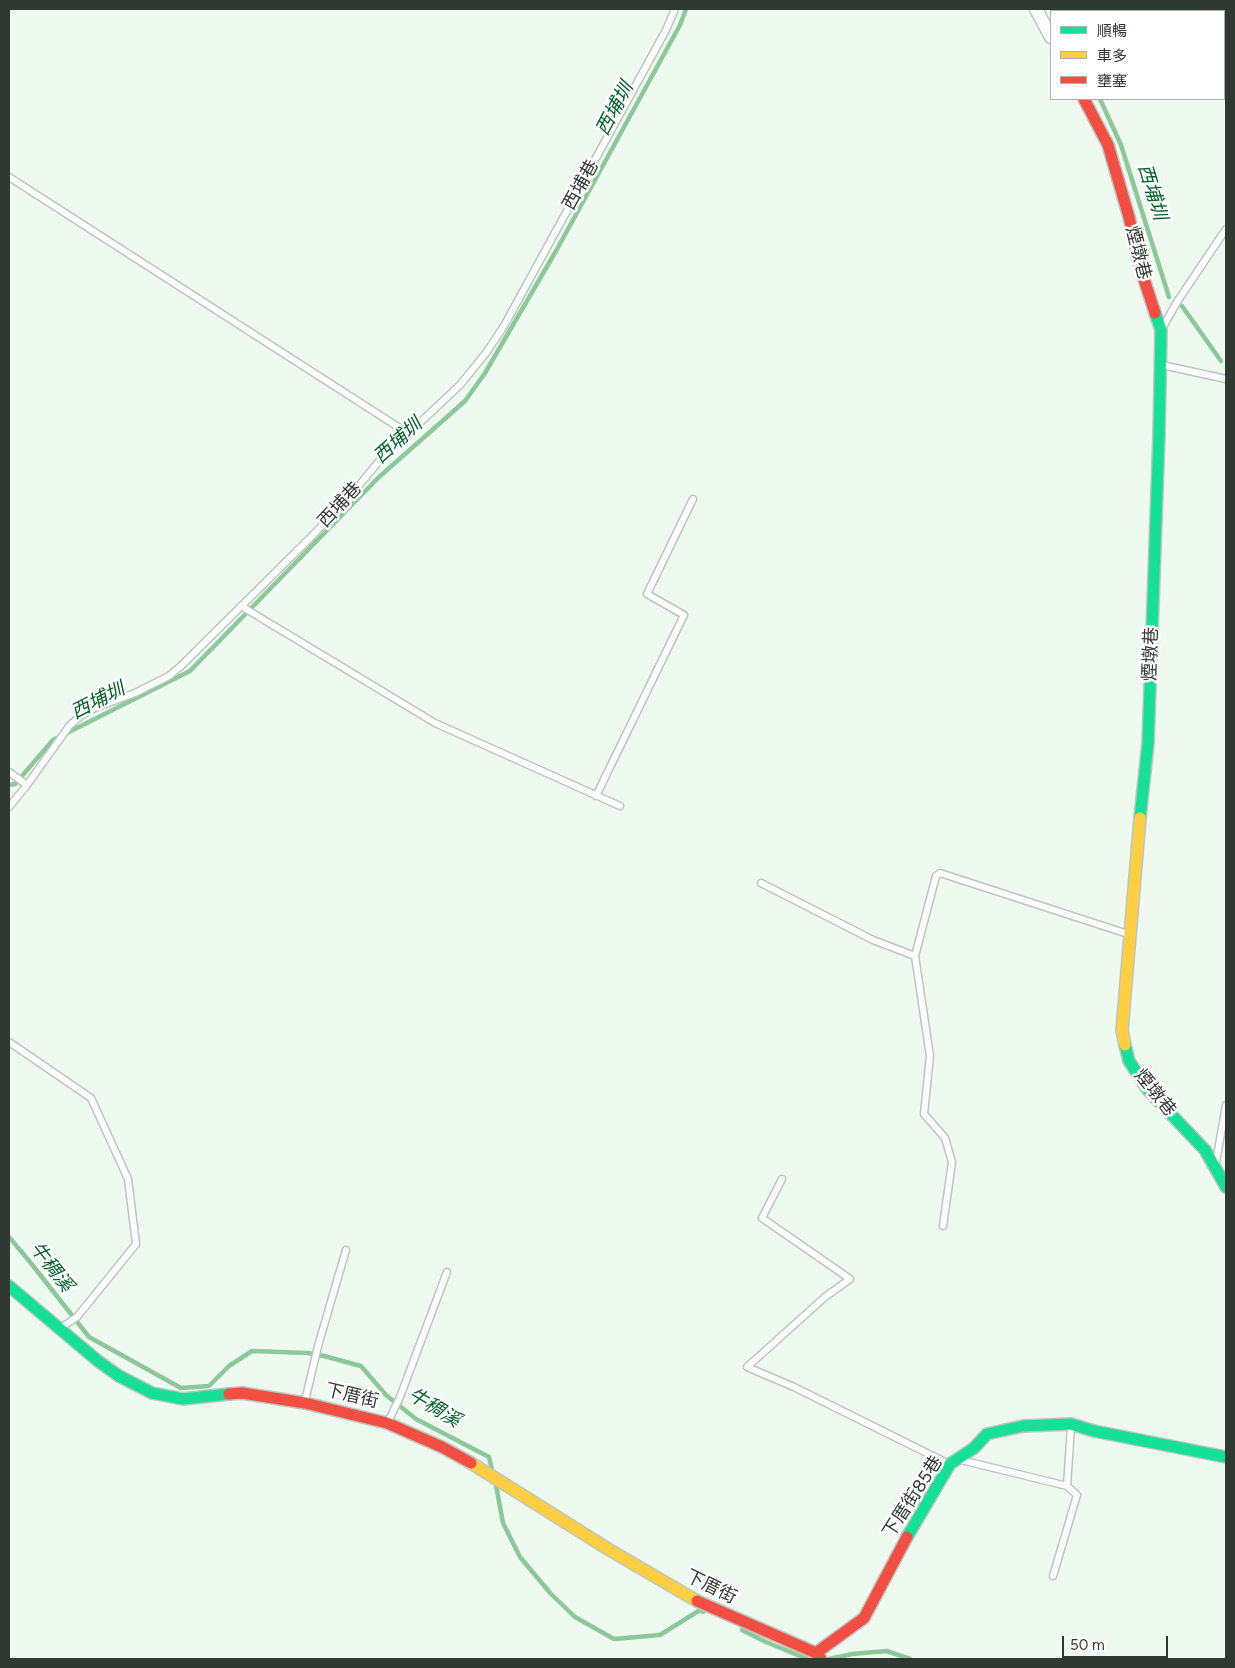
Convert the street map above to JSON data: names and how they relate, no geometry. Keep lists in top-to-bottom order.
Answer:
{
  "streets": {
    "street": ["煙墩巷", "下厝街", "下厝街85巷"],
    "lane": ["西埔巷"]
  },
  "crossings": [
    ["下厝街", "下厝街85巷"]
  ],
  "water": ["西埔圳", "牛稠溪"],
  "legend": ["順暢", "車多", "壅塞"],
  "scale_bar": "50 m"
}
